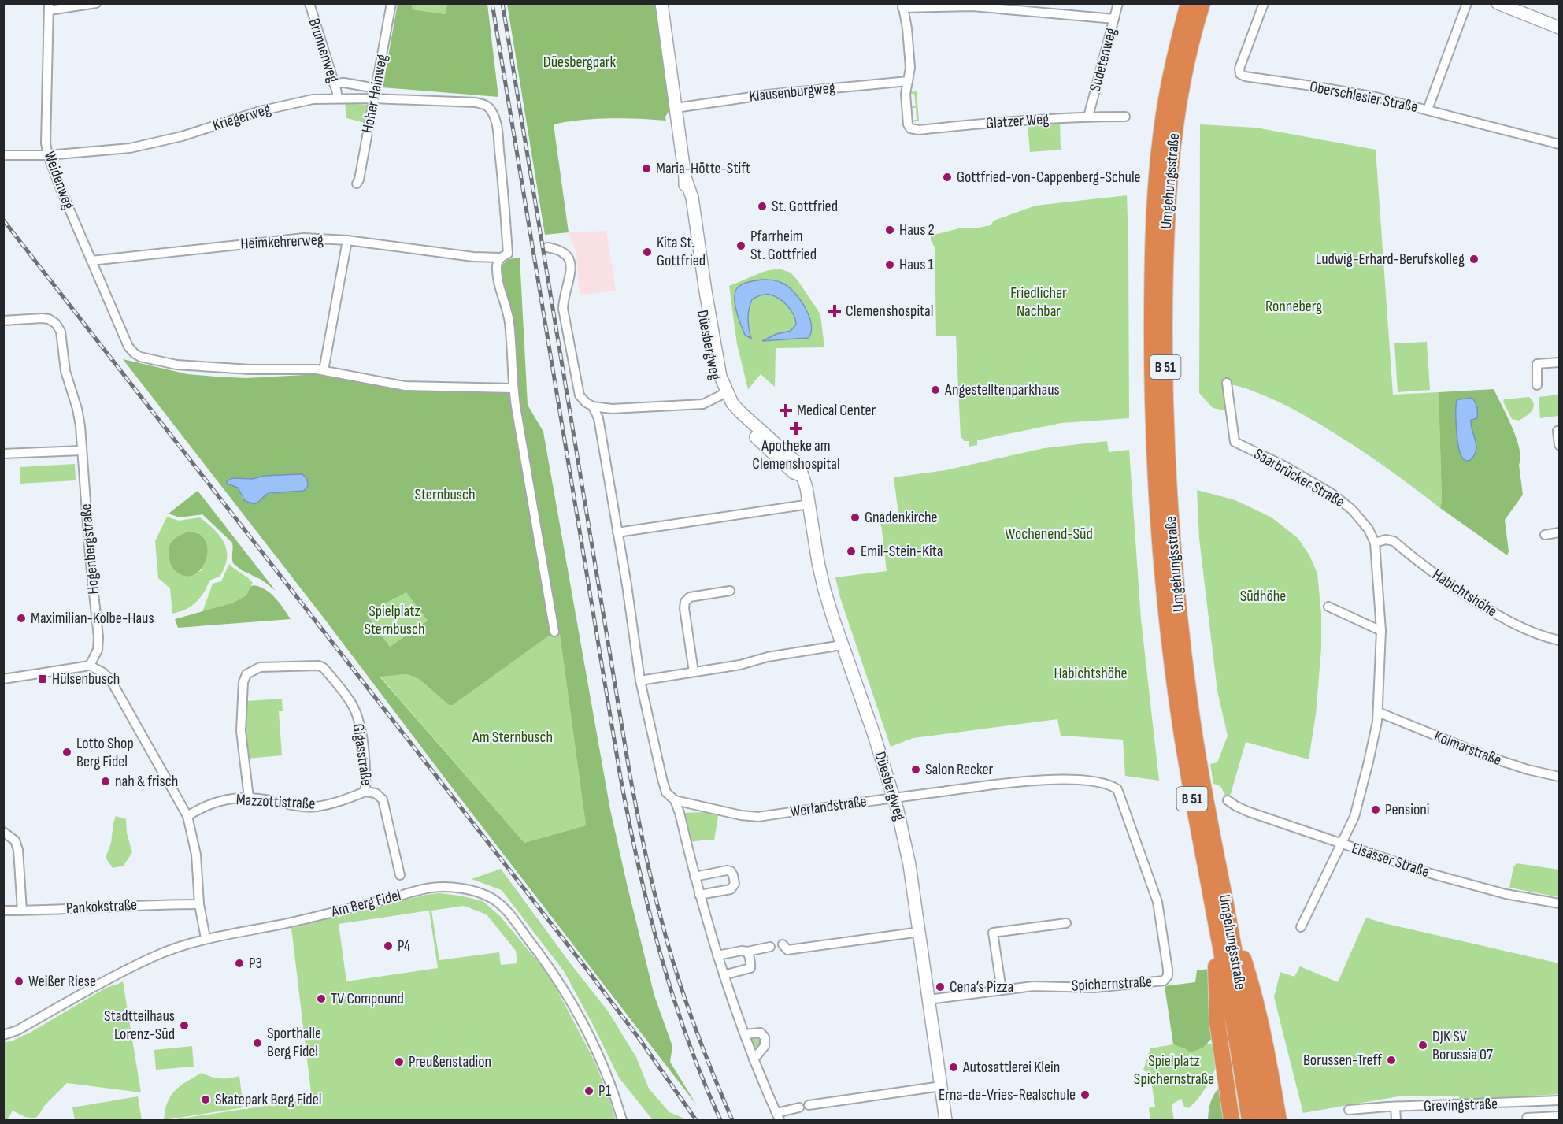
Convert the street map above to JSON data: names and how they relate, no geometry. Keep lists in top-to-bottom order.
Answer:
{
  "streets": {
    "highway": ["Umgehungsstraße", "B 51"],
    "street": [
      "Brunnenweg",
      "Sudetenweg",
      "Klausenburgweg",
      "Hoher Hainweg",
      "Oberschlesier Straße",
      "Kriegerweg",
      "Glatzer Weg",
      "Weidenweg",
      "Heimkehrerweg",
      "Düesbergweg",
      "Saarbrücker Straße",
      "Hogenbergstraße",
      "Habichtshöhe",
      "Kolmarstraße",
      "Gigasstraße",
      "Mazzottistraße",
      "Werlandstraße",
      "Elsässer Straße",
      "Am Berg Fidel",
      "Pankokstraße",
      "Spichernstraße",
      "Grevingstraße"
    ]
  },
  "crossings": [
    ["Brunnenweg", "Kriegerweg"],
    ["Sudetenweg", "Glatzer Weg"],
    ["Klausenburgweg", "Glatzer Weg"],
    ["Klausenburgweg", "Düesbergweg"],
    ["Hoher Hainweg", "Kriegerweg"],
    ["Kriegerweg", "Weidenweg"],
    ["Kriegerweg", "Heimkehrerweg"],
    ["Weidenweg", "Heimkehrerweg"],
    ["Düesbergweg", "Werlandstraße"],
    ["Düesbergweg", "Spichernstraße"],
    ["Saarbrücker Straße", "Habichtshöhe"],
    ["Saarbrücker Straße", "Kolmarstraße"],
    ["Saarbrücker Straße", "Elsässer Straße"],
    ["Gigasstraße", "Mazzottistraße"],
    ["Werlandstraße", "Spichernstraße"]
  ],
  "parks": [
    "Düesbergpark",
    "Friedlicher Nachbar",
    "Ronneberg",
    "Sternbusch",
    "Wochenend-Süd",
    "Südhöhe",
    "Spielplatz Sternbusch",
    "Habichtshöhe",
    "Am Sternbusch",
    "Spielplatz Spichernstraße"
  ],
  "places": {
    "other": [
      "Maria-Hötte-Stift",
      "Gottfried-von-Cappenberg-Schule",
      "St. Gottfried",
      "Haus 2",
      "Pfarrheim St. Gottfried",
      "Kita St. Gottfried",
      "Ludwig-Erhard-Berufskolleg",
      "Haus 1",
      "Angestelltenparkhaus",
      "Gnadenkirche",
      "Emil-Stein-Kita",
      "Maximilian-Kolbe-Haus",
      "Lotto Shop Berg Fidel",
      "Salon Recker",
      "nah & frisch",
      "Pensioni",
      "P4",
      "P3",
      "Weißer Riese",
      "Cena’s Pizza",
      "TV Compound",
      "Stadtteilhaus Lorenz-Süd",
      "Sporthalle Berg Fidel",
      "DJK SV Borussia 07",
      "Borussen-Treff",
      "Preußenstadion",
      "Autosattlerei Klein",
      "P1",
      "Erna-de-Vries-Realschule",
      "Skatepark Berg Fidel"
    ],
    "health": ["Clemenshospital", "Medical Center", "Apotheke am Clemenshospital"],
    "transit": ["Hülsenbusch"]
  }
}
